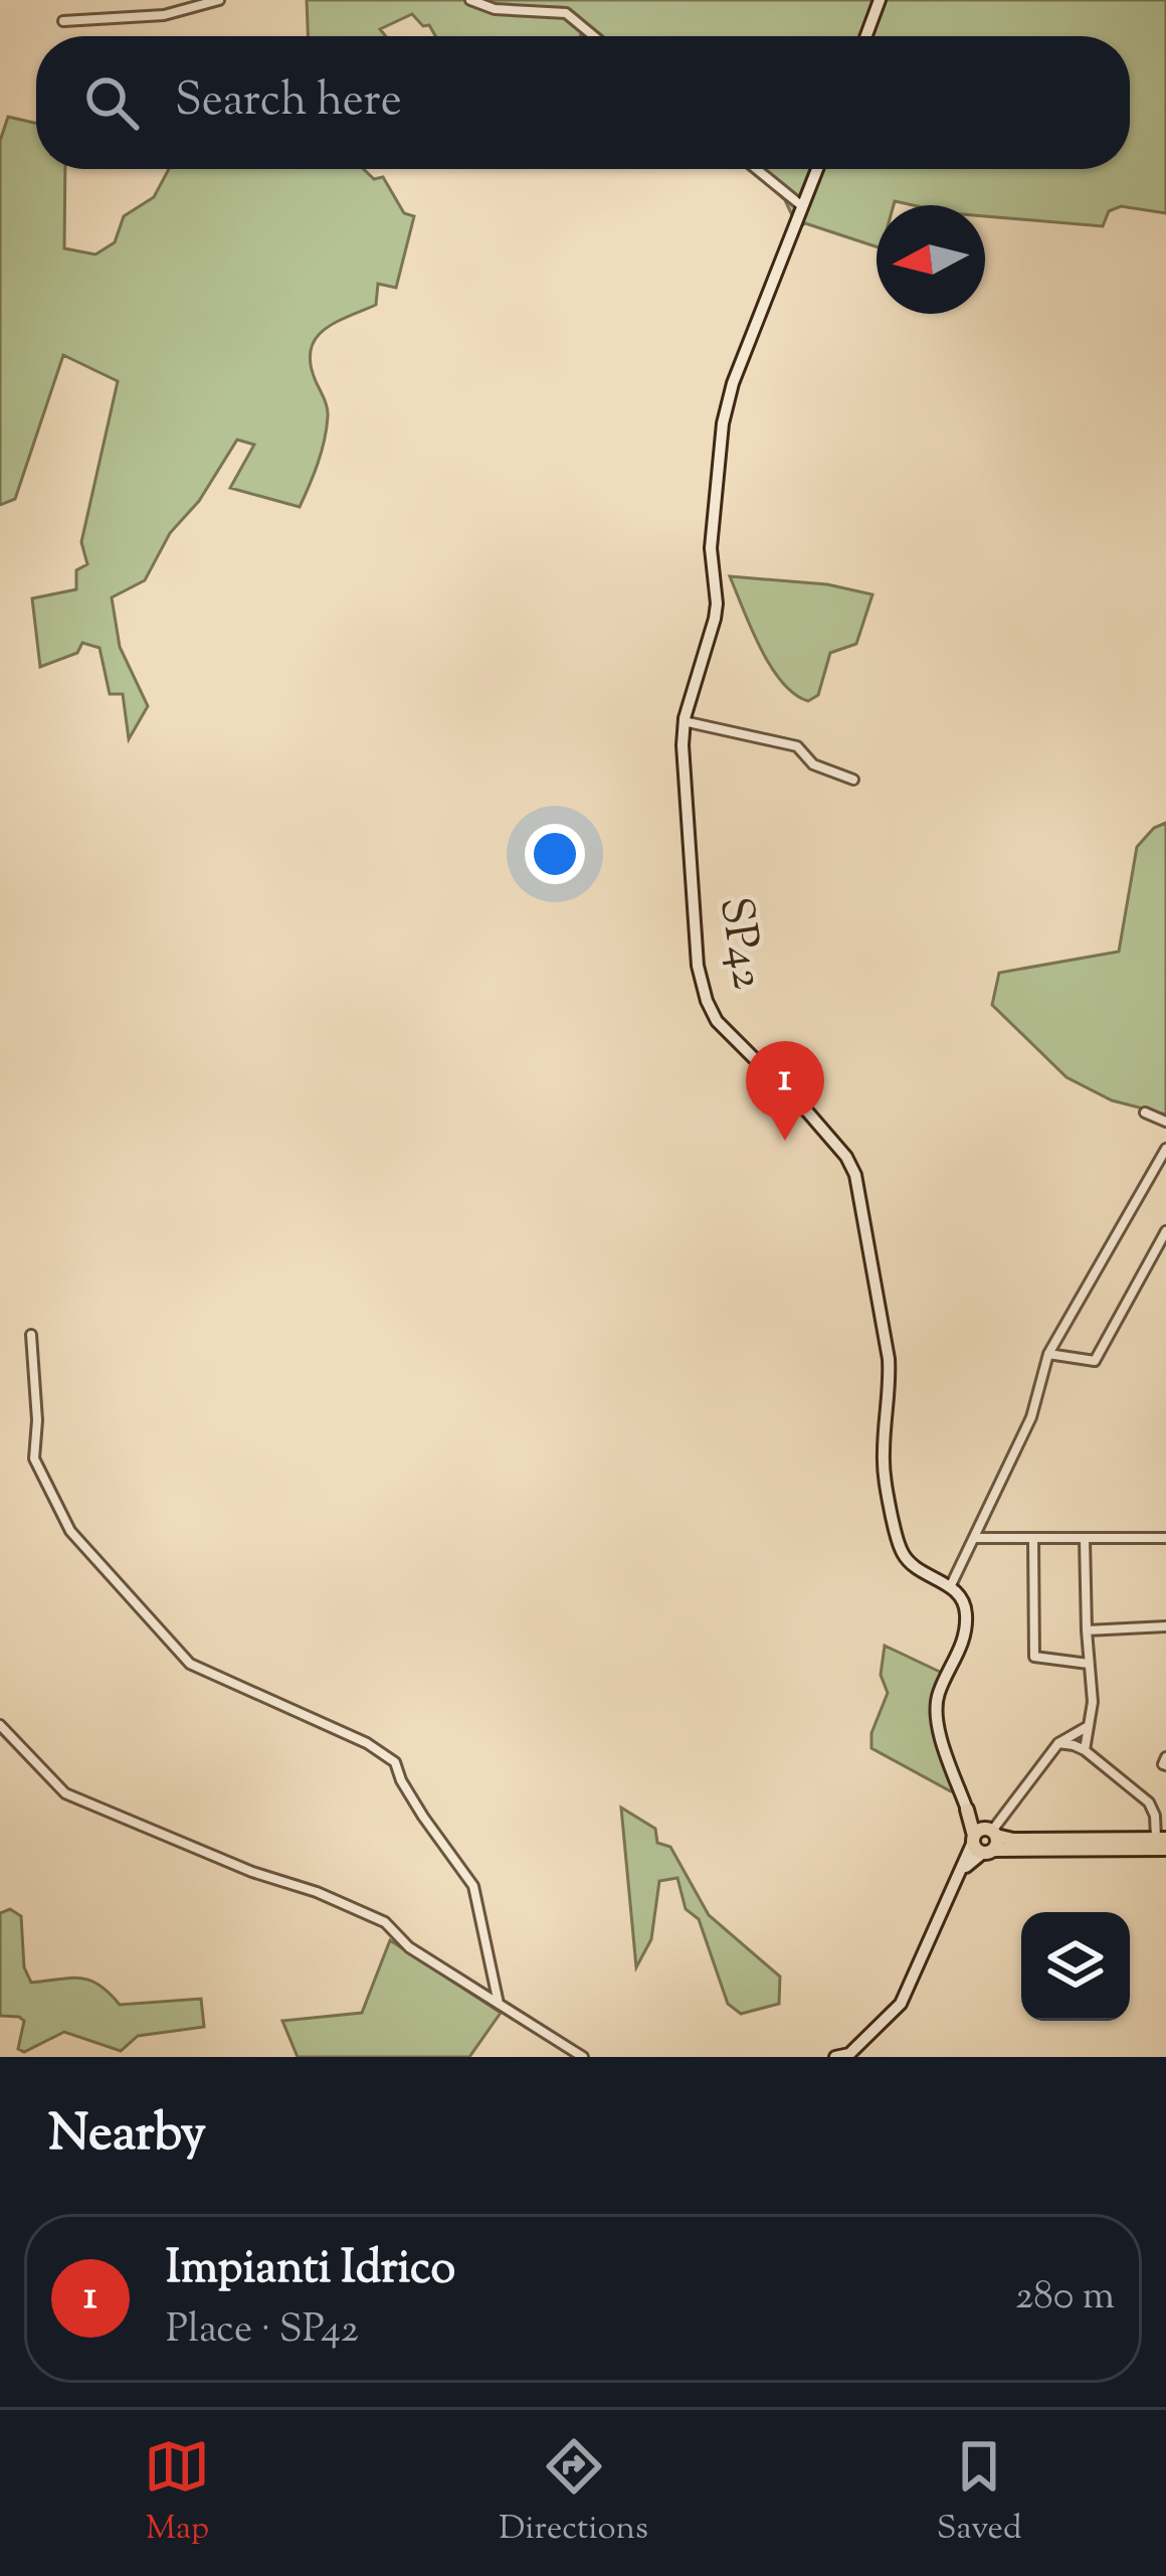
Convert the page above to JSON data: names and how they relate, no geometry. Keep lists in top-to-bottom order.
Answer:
{
  "streets": {
    "main road": ["SP42"]
  },
  "north": "left",
  "page": {
    "search": "Search here",
    "pins": "1",
    "heading": "Nearby",
    "list": [
      {
        "mark": "1",
        "name": "Impianti Idrico",
        "note": "Place · SP42",
        "value": "280 m"
      }
    ],
    "nav": ["Map", "Directions", "Saved"]
  }
}
